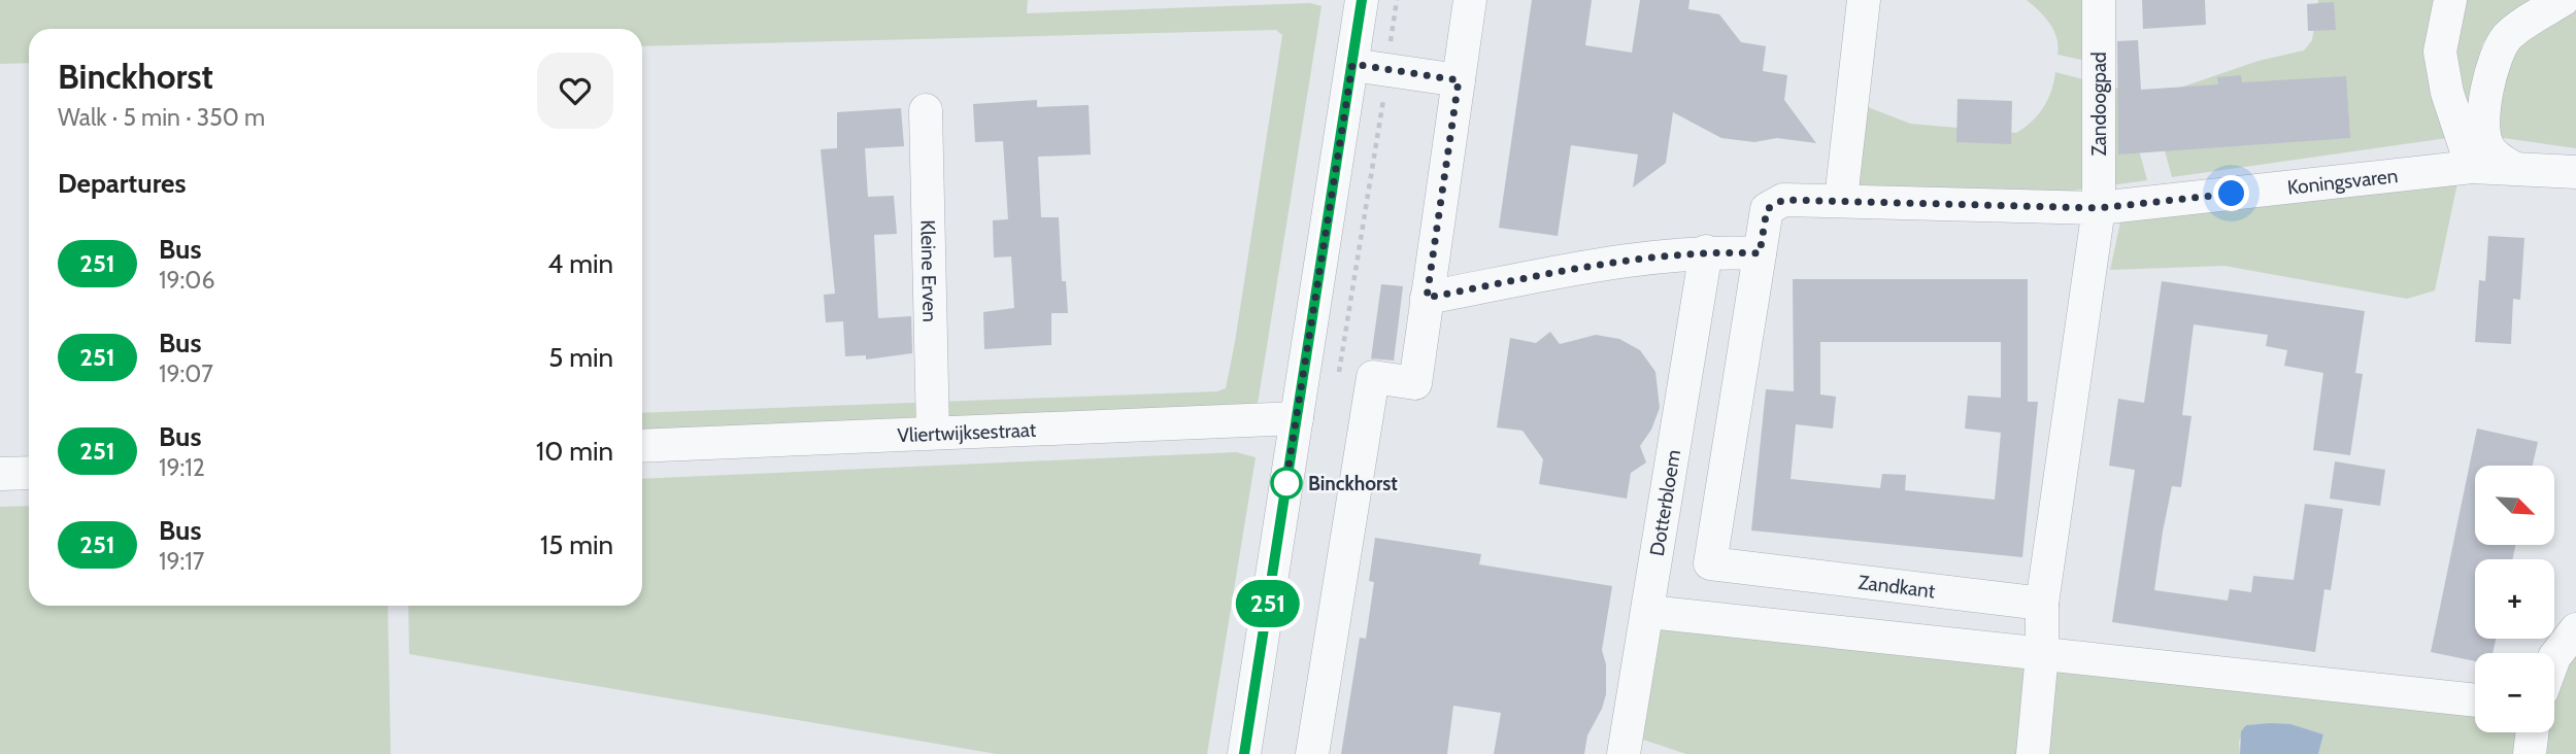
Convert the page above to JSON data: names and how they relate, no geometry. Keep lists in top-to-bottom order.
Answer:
{
  "streets": {
    "street": [
      "Zandoogpad",
      "Koningsvaren",
      "Kleine Erven",
      "Vliertwijksestraat",
      "Dotterbloem",
      "Zandkant"
    ]
  },
  "crossings": [
    ["Zandoogpad", "Koningsvaren"],
    ["Koningsvaren", "Zandkant"],
    ["Kleine Erven", "Vliertwijksestraat"]
  ],
  "places": ["Binckhorst"],
  "lines": ["bus line 251"],
  "north": "bottom right",
  "page": {
    "on_map": "251",
    "heading": [
      ["Binckhorst", "Walk · 5 min · 350 m"],
      "Departures"
    ],
    "list": [
      {
        "mark": "251",
        "name": "Bus",
        "note": "19:06",
        "value": "4 min"
      },
      {
        "mark": "251",
        "name": "Bus",
        "note": "19:07",
        "value": "5 min"
      },
      {
        "mark": "251",
        "name": "Bus",
        "note": "19:12",
        "value": "10 min"
      },
      {
        "mark": "251",
        "name": "Bus",
        "note": "19:17",
        "value": "15 min"
      }
    ],
    "map_buttons": ["+", "−"]
  }
}
